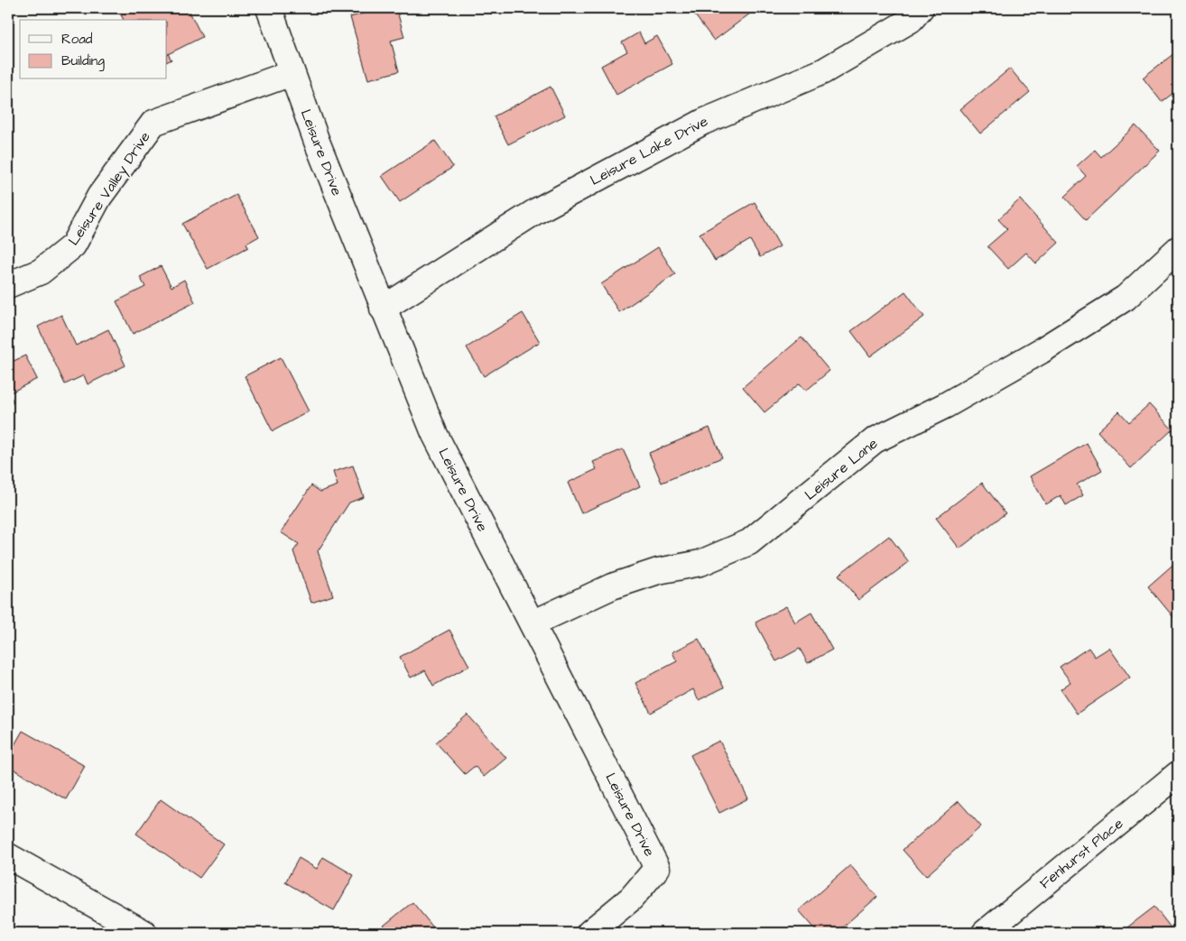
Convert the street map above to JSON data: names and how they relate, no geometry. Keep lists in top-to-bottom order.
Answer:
{
  "streets": {
    "street": [
      "Leisure Lake Drive",
      "Leisure Drive",
      "Leisure Valley Drive",
      "Leisure Lane",
      "Fenhurst Place"
    ]
  },
  "crossings": [
    ["Leisure Lake Drive", "Leisure Drive"],
    ["Leisure Drive", "Leisure Valley Drive"],
    ["Leisure Drive", "Leisure Lane"]
  ],
  "legend": ["Road", "Building"]
}
